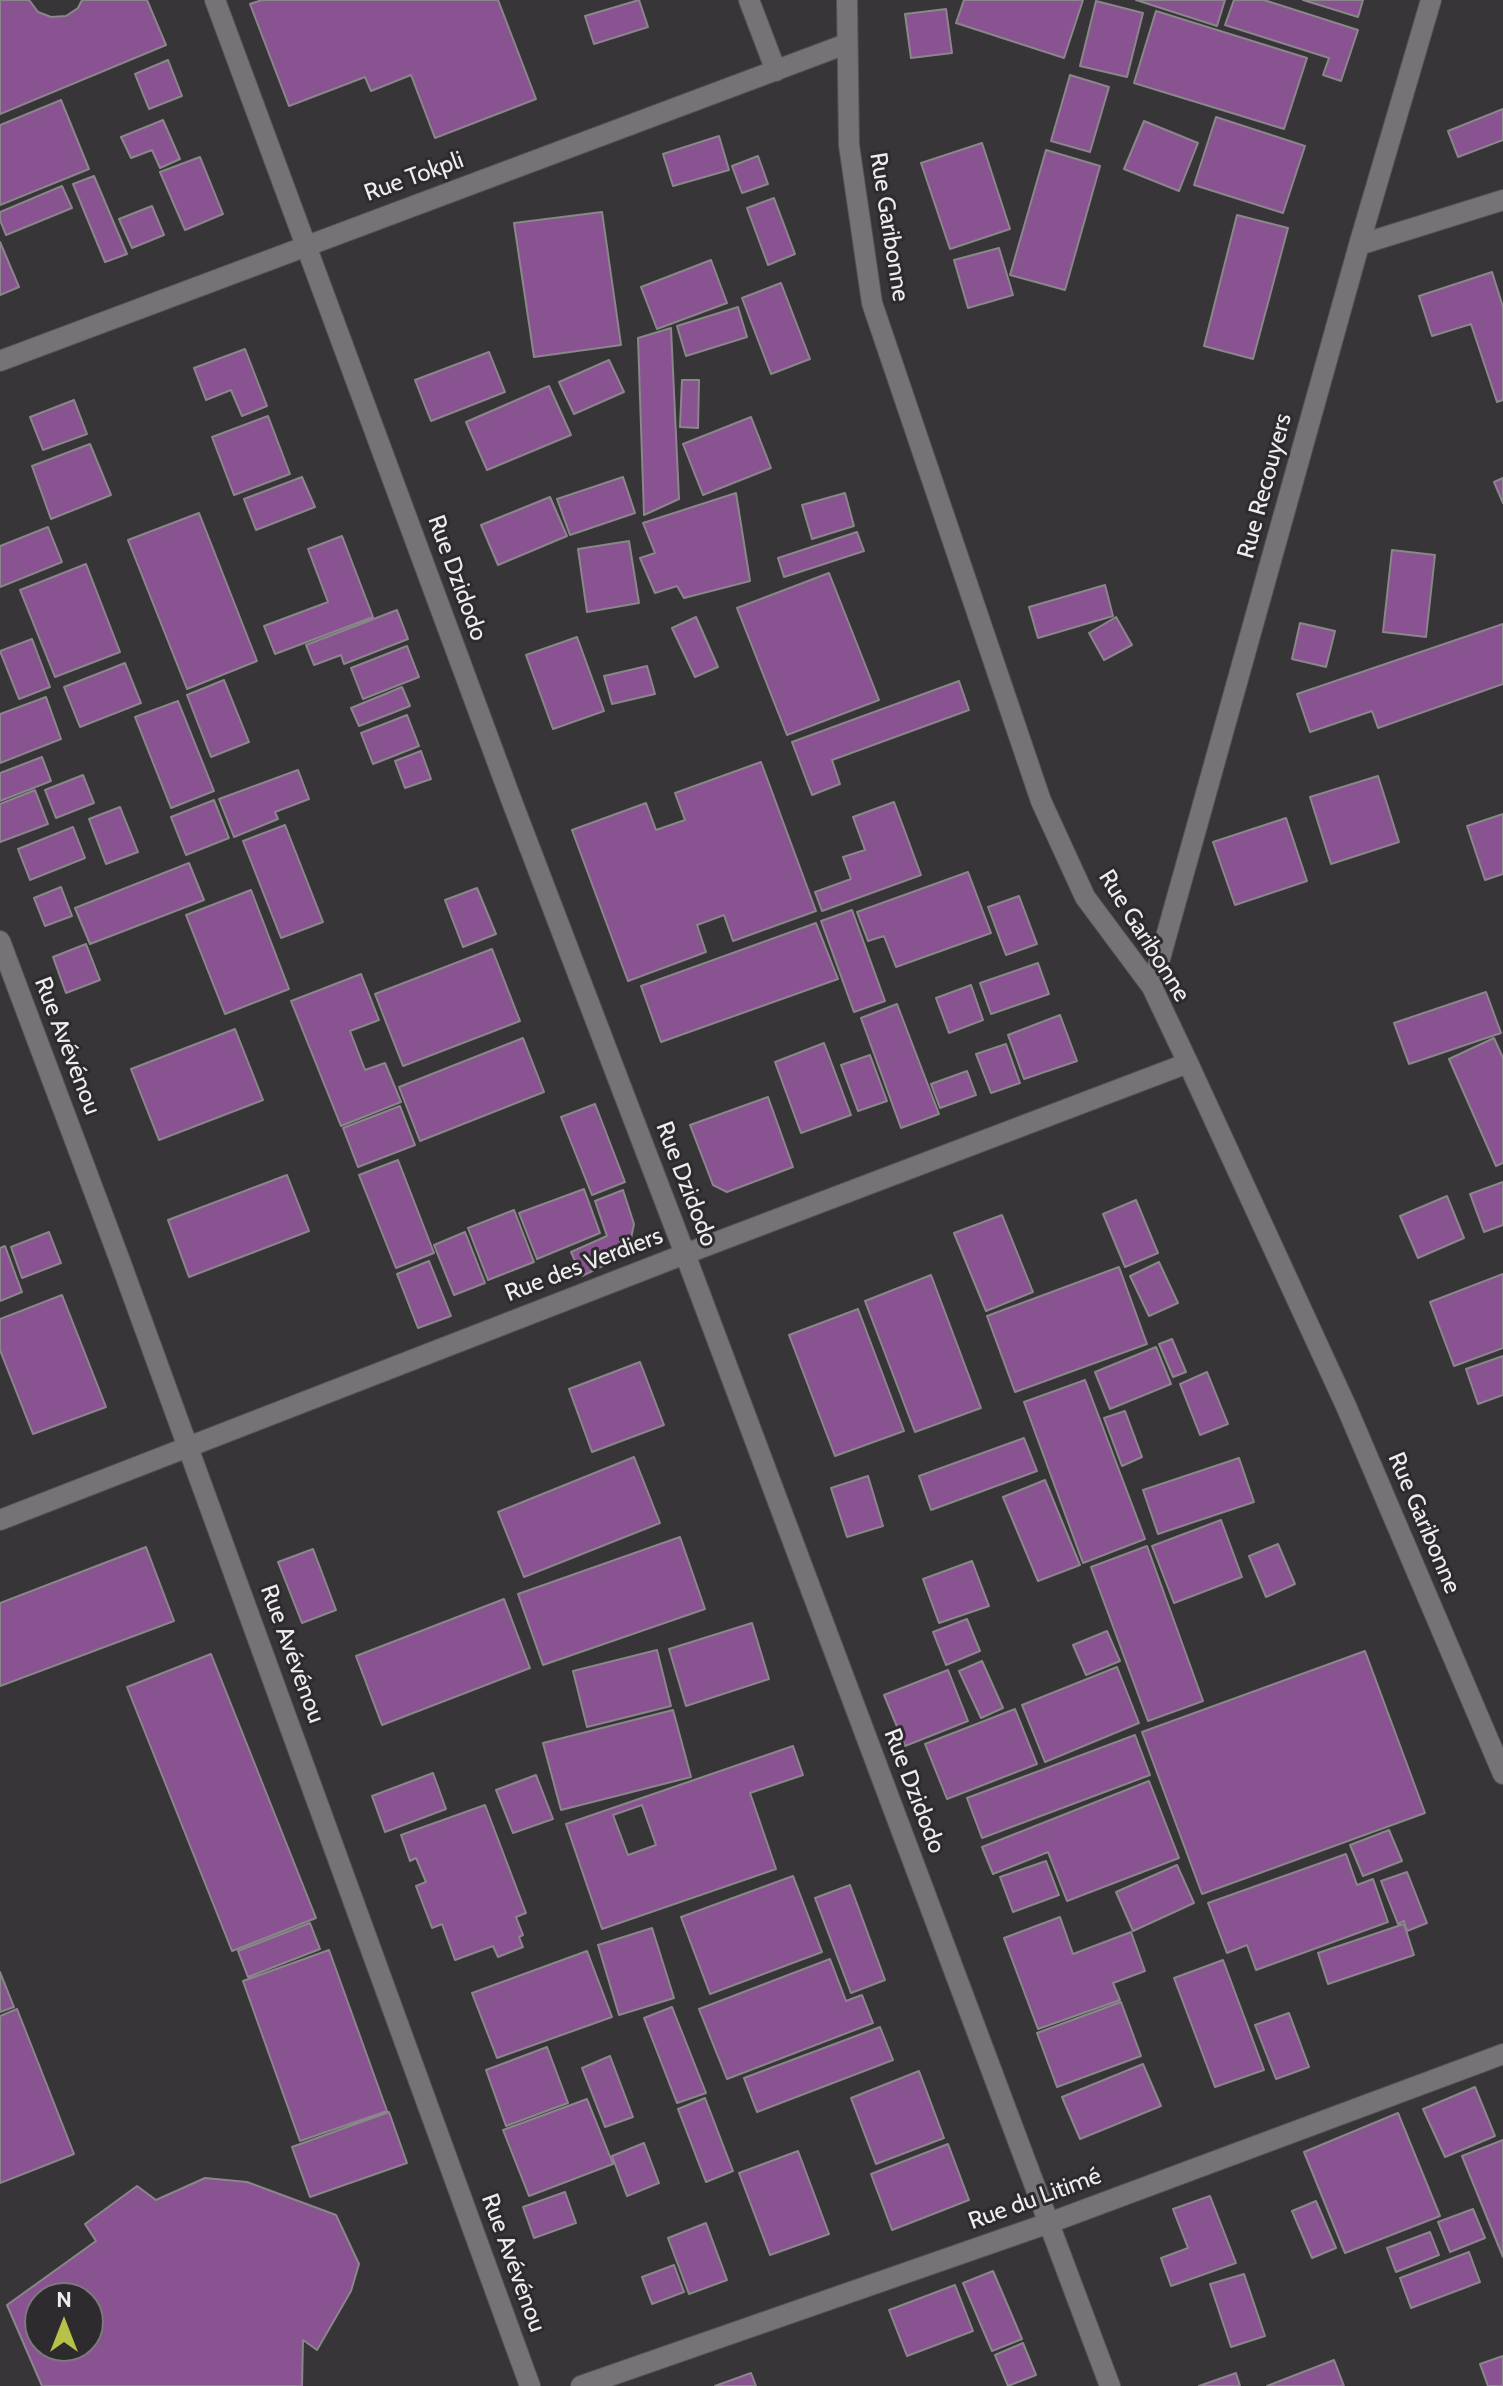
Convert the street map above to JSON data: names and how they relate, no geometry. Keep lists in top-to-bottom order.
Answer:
{
  "streets": {
    "street": [
      "Rue Tokpli",
      "Rue Garibonne",
      "Rue Recouyers",
      "Rue Dzidodo",
      "Rue Avévénou",
      "Rue des Verdiers",
      "Rue du Litimé"
    ]
  },
  "crossings": [
    ["Rue Tokpli", "Rue Garibonne"],
    ["Rue Tokpli", "Rue Dzidodo"],
    ["Rue Garibonne", "Rue Recouyers"],
    ["Rue Garibonne", "Rue des Verdiers"],
    ["Rue Dzidodo", "Rue des Verdiers"],
    ["Rue Dzidodo", "Rue du Litimé"],
    ["Rue Avévénou", "Rue des Verdiers"]
  ],
  "north": "top"
}
